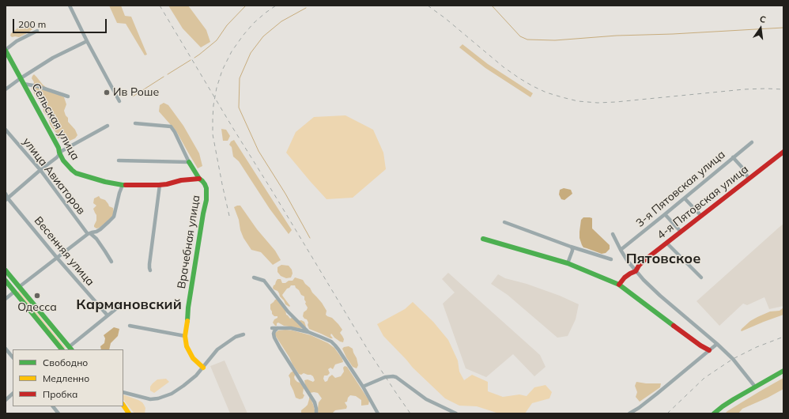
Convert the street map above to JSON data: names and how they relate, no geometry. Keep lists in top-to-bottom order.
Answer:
{
  "streets": {
    "street": [
      "Сельская улица",
      "улица Авиаторов",
      "3-я Пятовская улица",
      "4-я Пятовская улица",
      "Врачебная улица",
      "Весенняя улица"
    ]
  },
  "crossings": [
    ["Сельская улица", "Врачебная улица"]
  ],
  "districts": ["Пятовское", "Кармановский"],
  "places": ["Ив Роше", "Одесса"],
  "legend": ["Свободно", "Медленно", "Пробка"],
  "scale_bar": "200 m",
  "north": "top"
}
